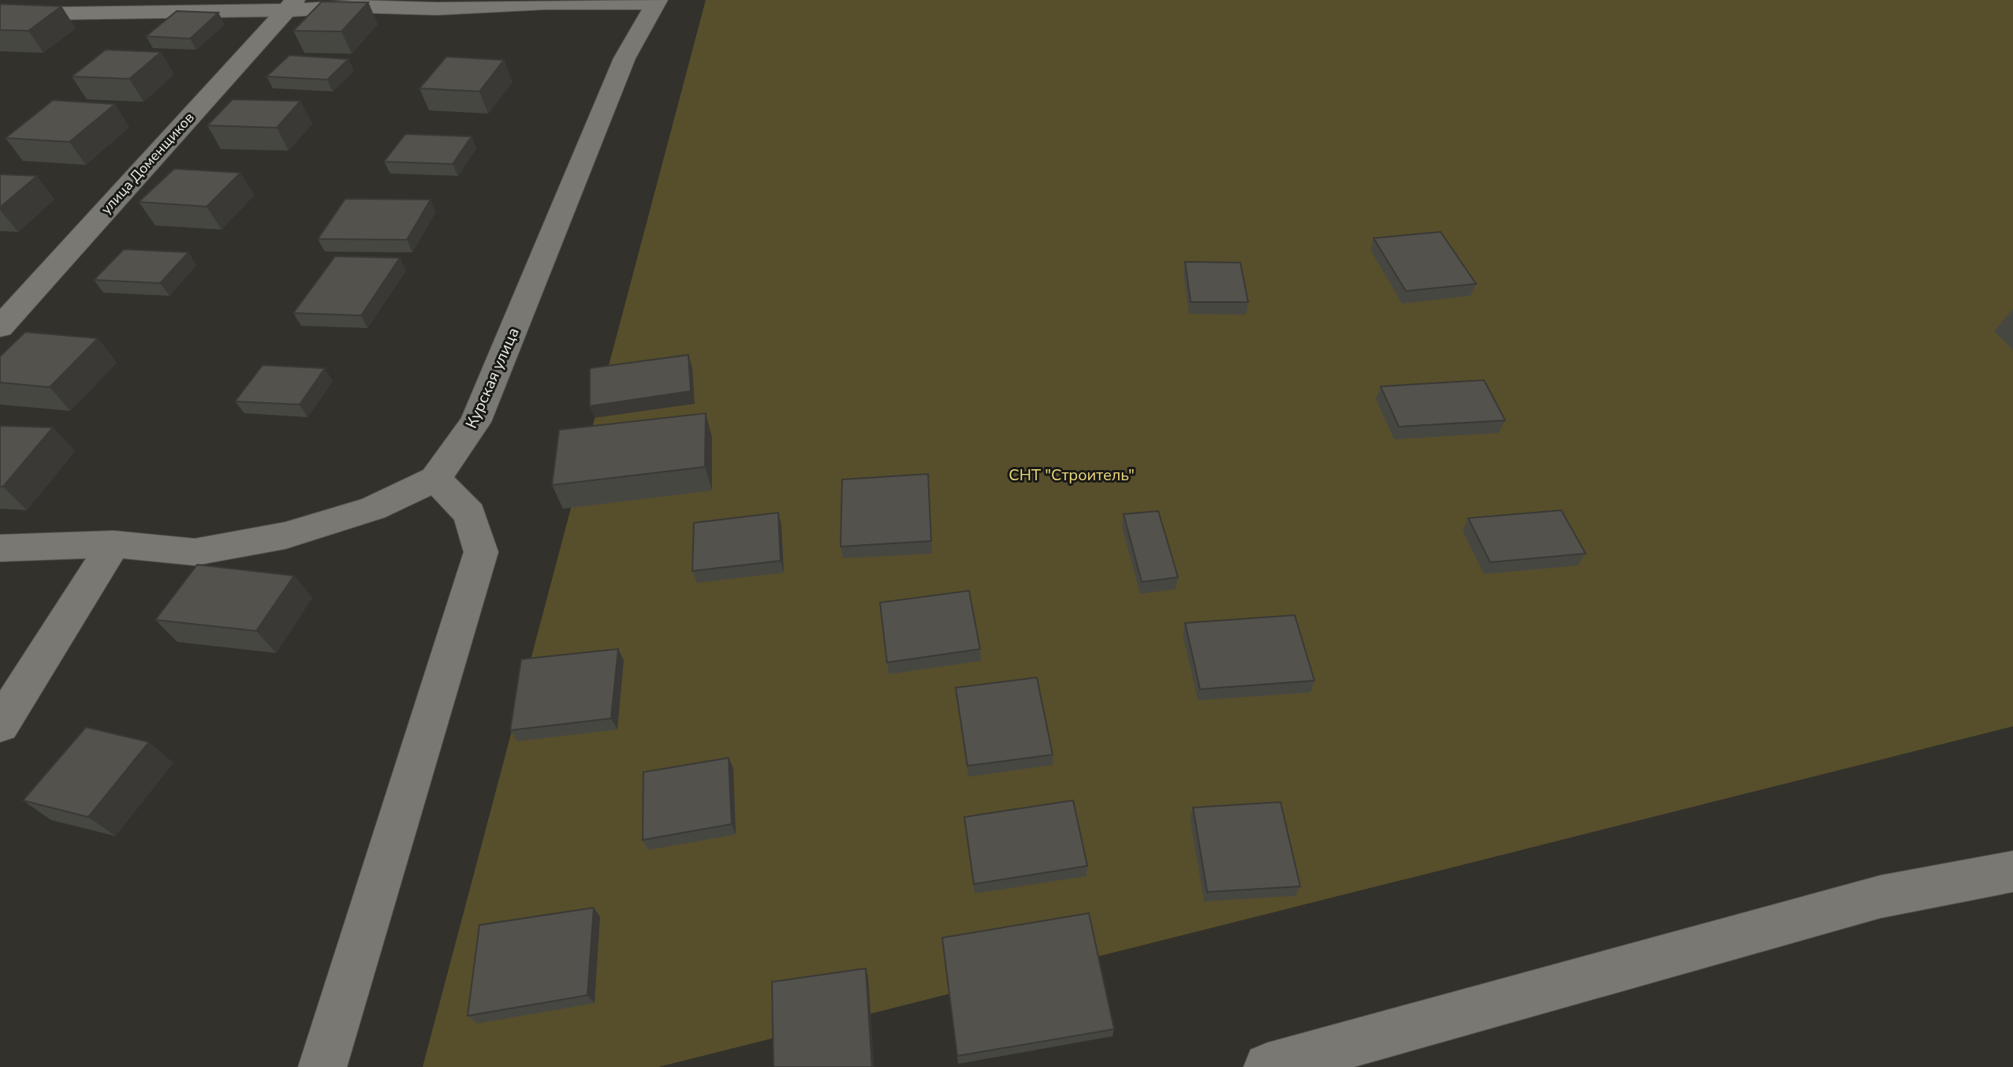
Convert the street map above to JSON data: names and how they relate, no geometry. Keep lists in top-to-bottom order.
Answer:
{
  "streets": {
    "street": ["улица Доменщиков", "Курская улица"]
  },
  "parks": ["СНТ \"Строитель\""]
}
